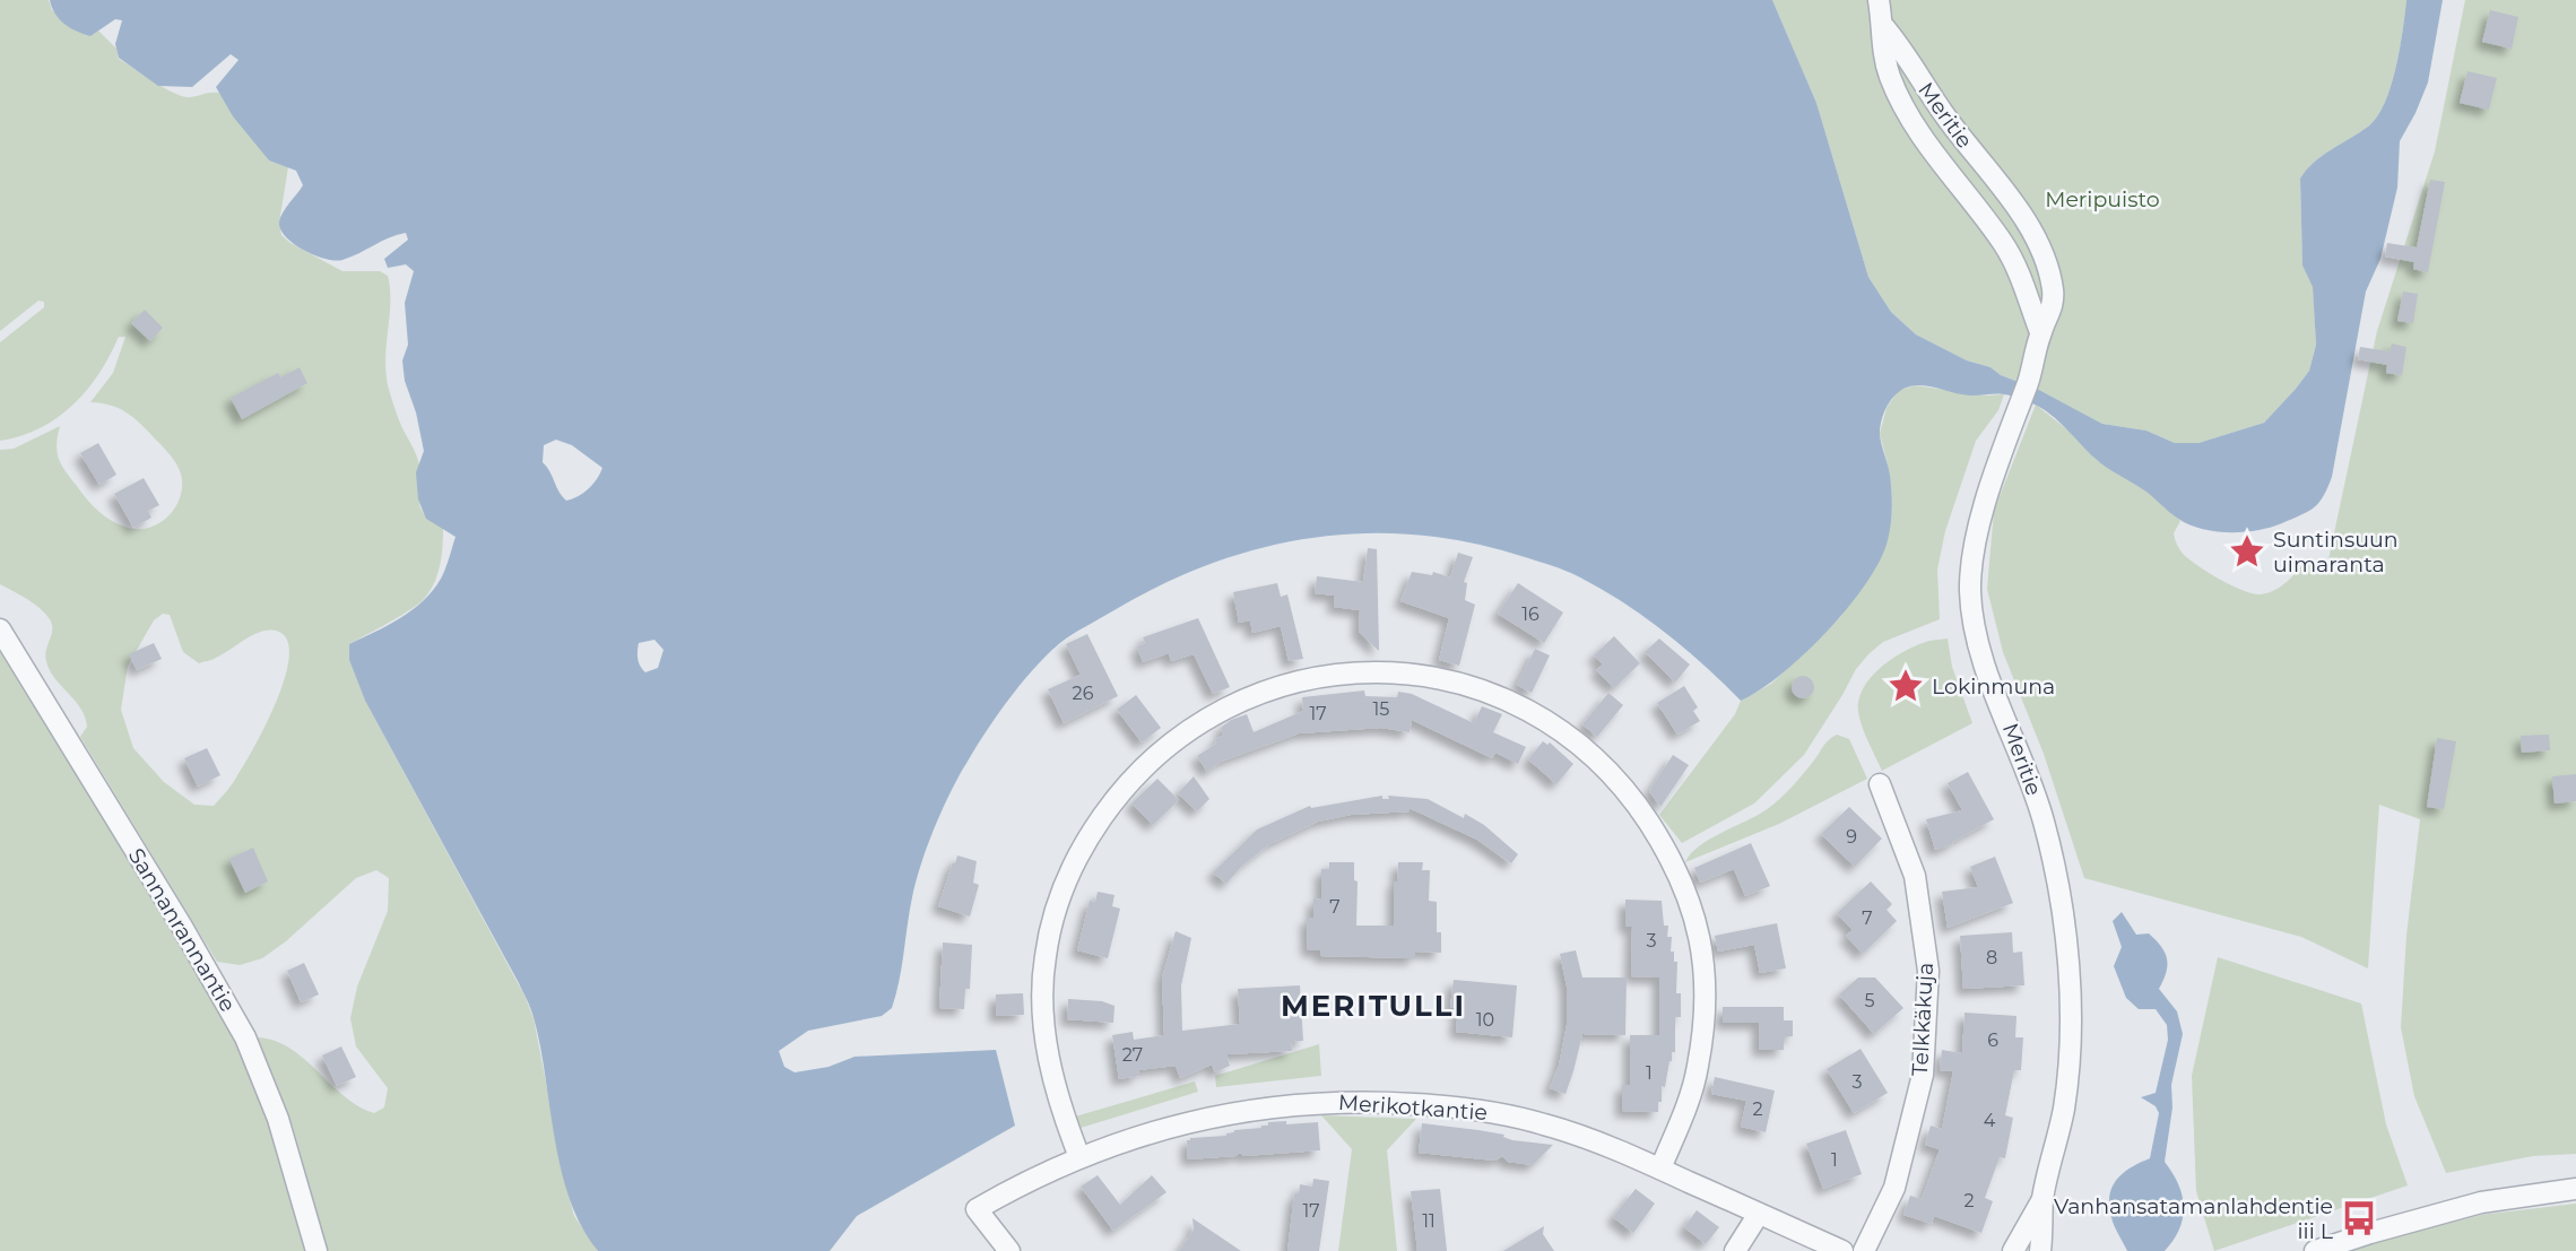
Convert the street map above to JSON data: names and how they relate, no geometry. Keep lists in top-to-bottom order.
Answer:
{
  "streets": {
    "street": [
      "Meritie",
      "Sannanrannantie",
      "Telkkäkuja",
      "Merikotkantie"
    ]
  },
  "districts": ["MERITULLI"],
  "parks": ["Meripuisto"],
  "places": {
    "place": ["Suntinsuun uimaranta", "Lokinmuna"],
    "bus stop": ["Vanhansatamanlahdentie iii L"]
  },
  "house_numbers": [
    "16",
    "26",
    "15",
    "17",
    "9",
    "7",
    "7",
    "3",
    "8",
    "5",
    "10",
    "6",
    "27",
    "1",
    "3",
    "2",
    "4",
    "1",
    "2",
    "17",
    "11"
  ]
}
